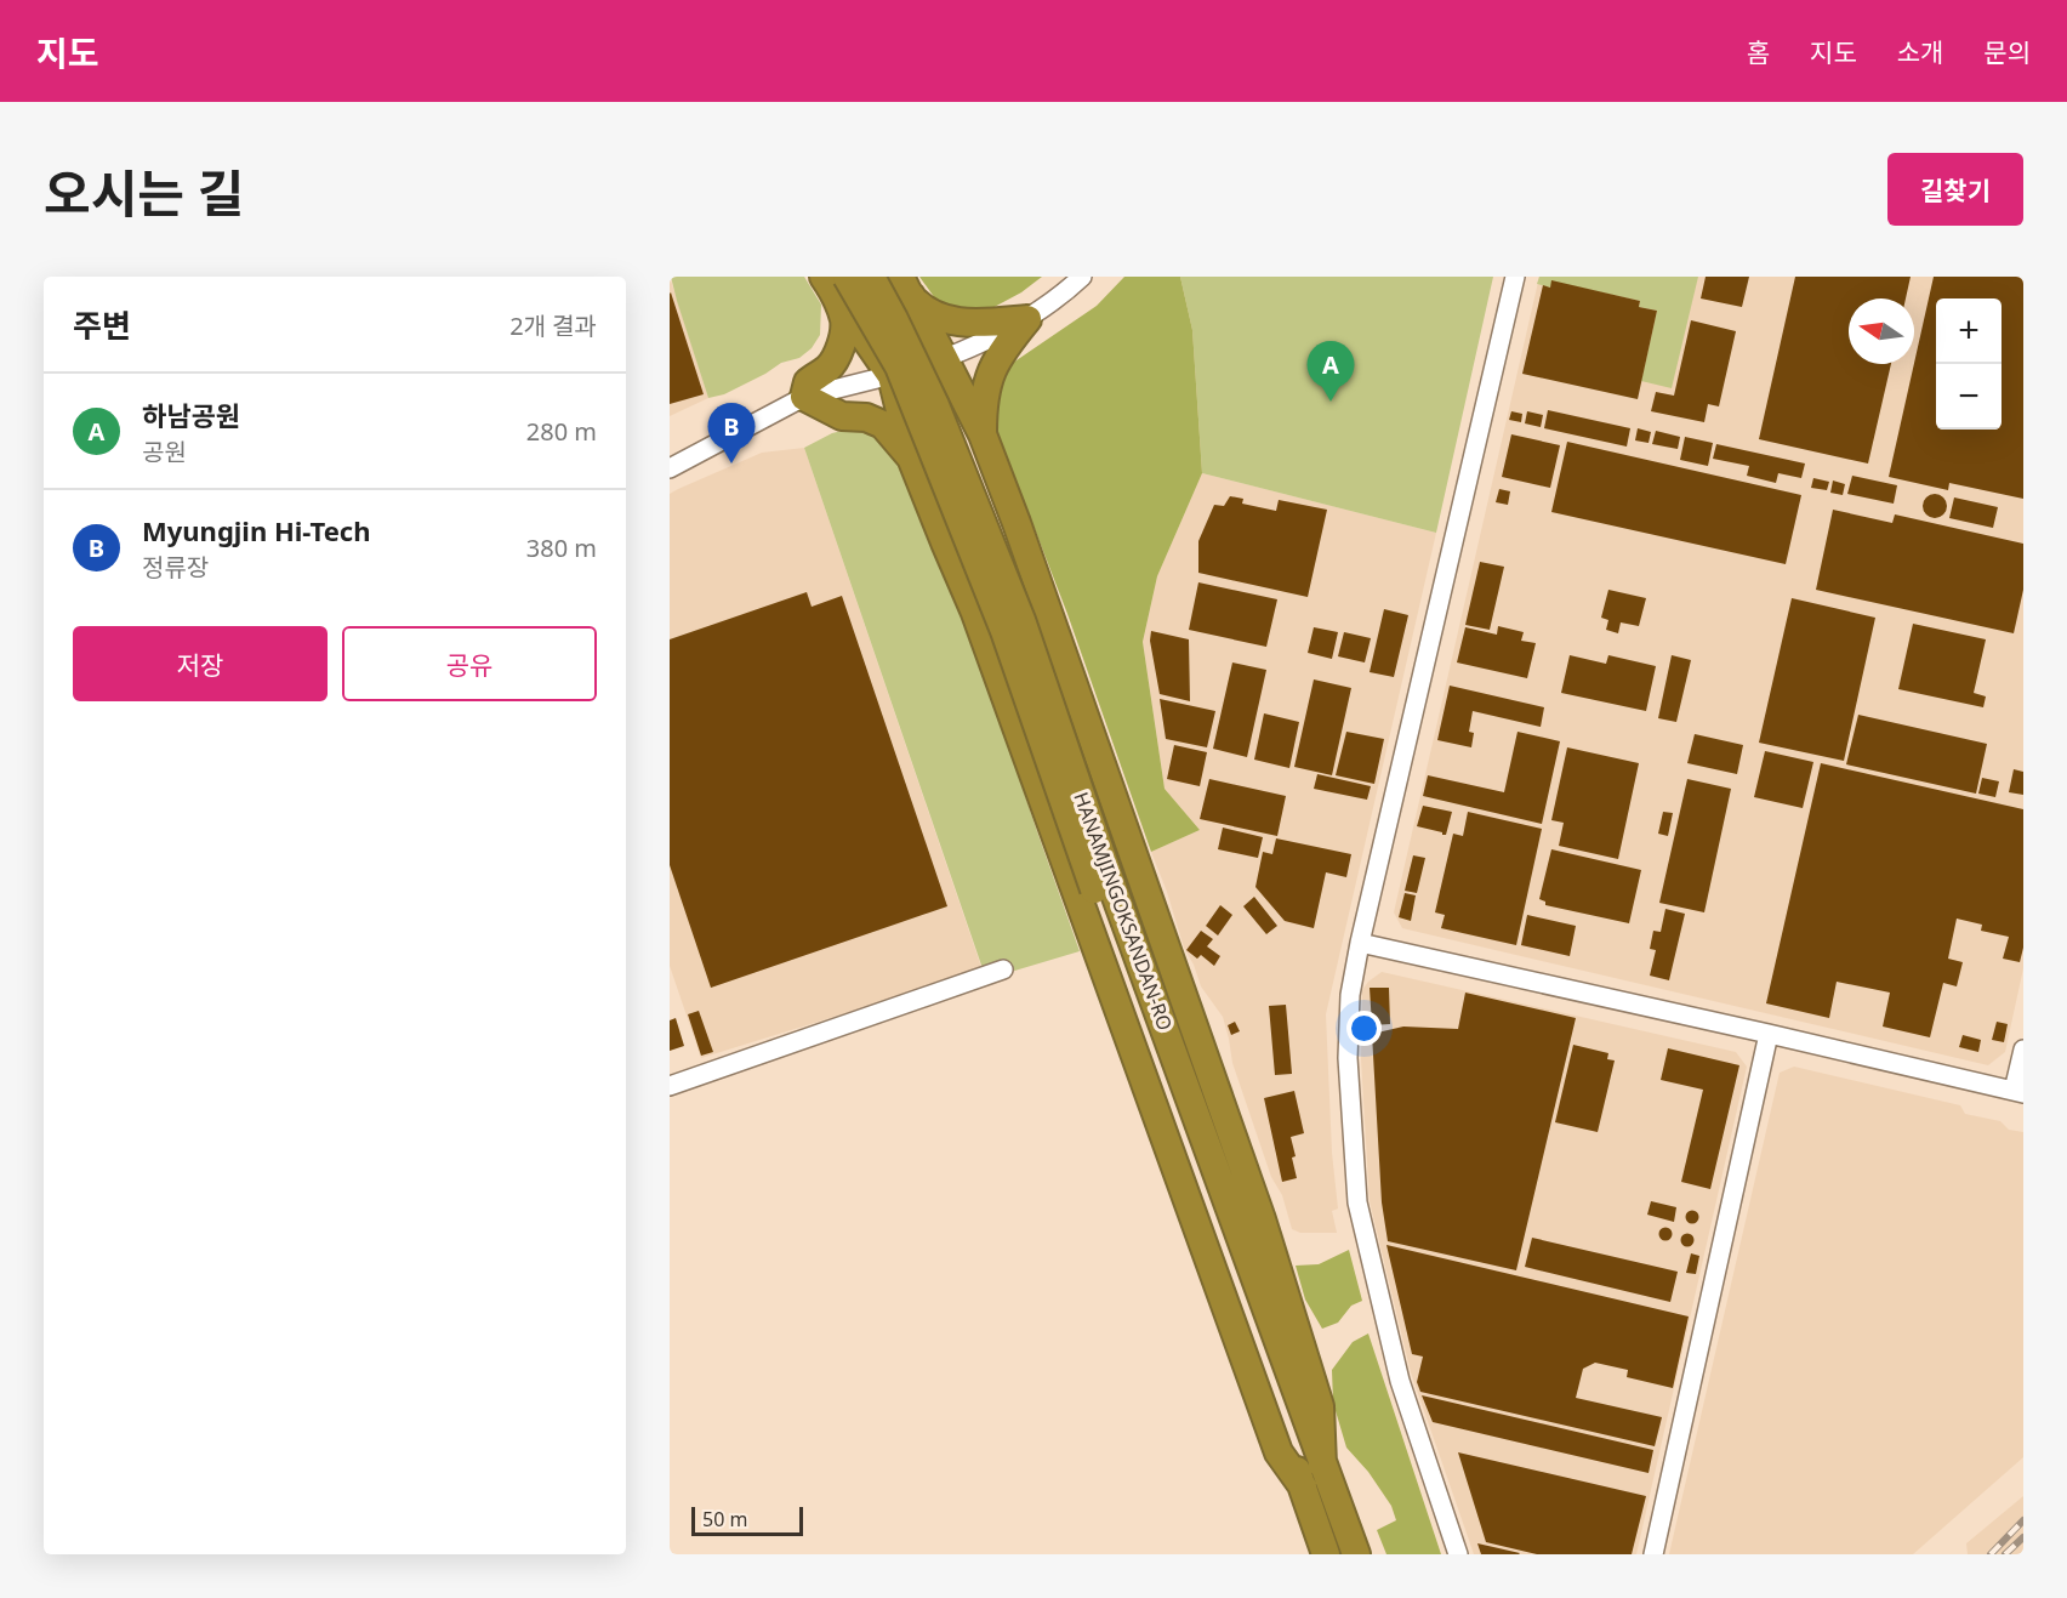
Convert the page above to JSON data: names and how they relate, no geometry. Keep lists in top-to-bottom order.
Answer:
{
  "streets": {
    "highway": ["HANAMJINGOKSANDAN-RO"]
  },
  "scale_bar": "50 m",
  "north": "left",
  "page": {
    "header": "지도",
    "nav": [
      "홈",
      "지도",
      "소개",
      "문의"
    ],
    "title": "오시는 길",
    "buttons": [
      "길찾기",
      ["저장", "공유"]
    ],
    "heading": ["주변", "2개 결과"],
    "map_buttons": ["+", "−"],
    "pins": ["A", "B"],
    "list": [
      {
        "mark": "A",
        "name": "하남공원",
        "note": "공원",
        "value": "280 m"
      },
      {
        "mark": "B",
        "name": "Myungjin Hi-Tech",
        "note": "정류장",
        "value": "380 m"
      }
    ],
    "scale": "50 m"
  }
}
